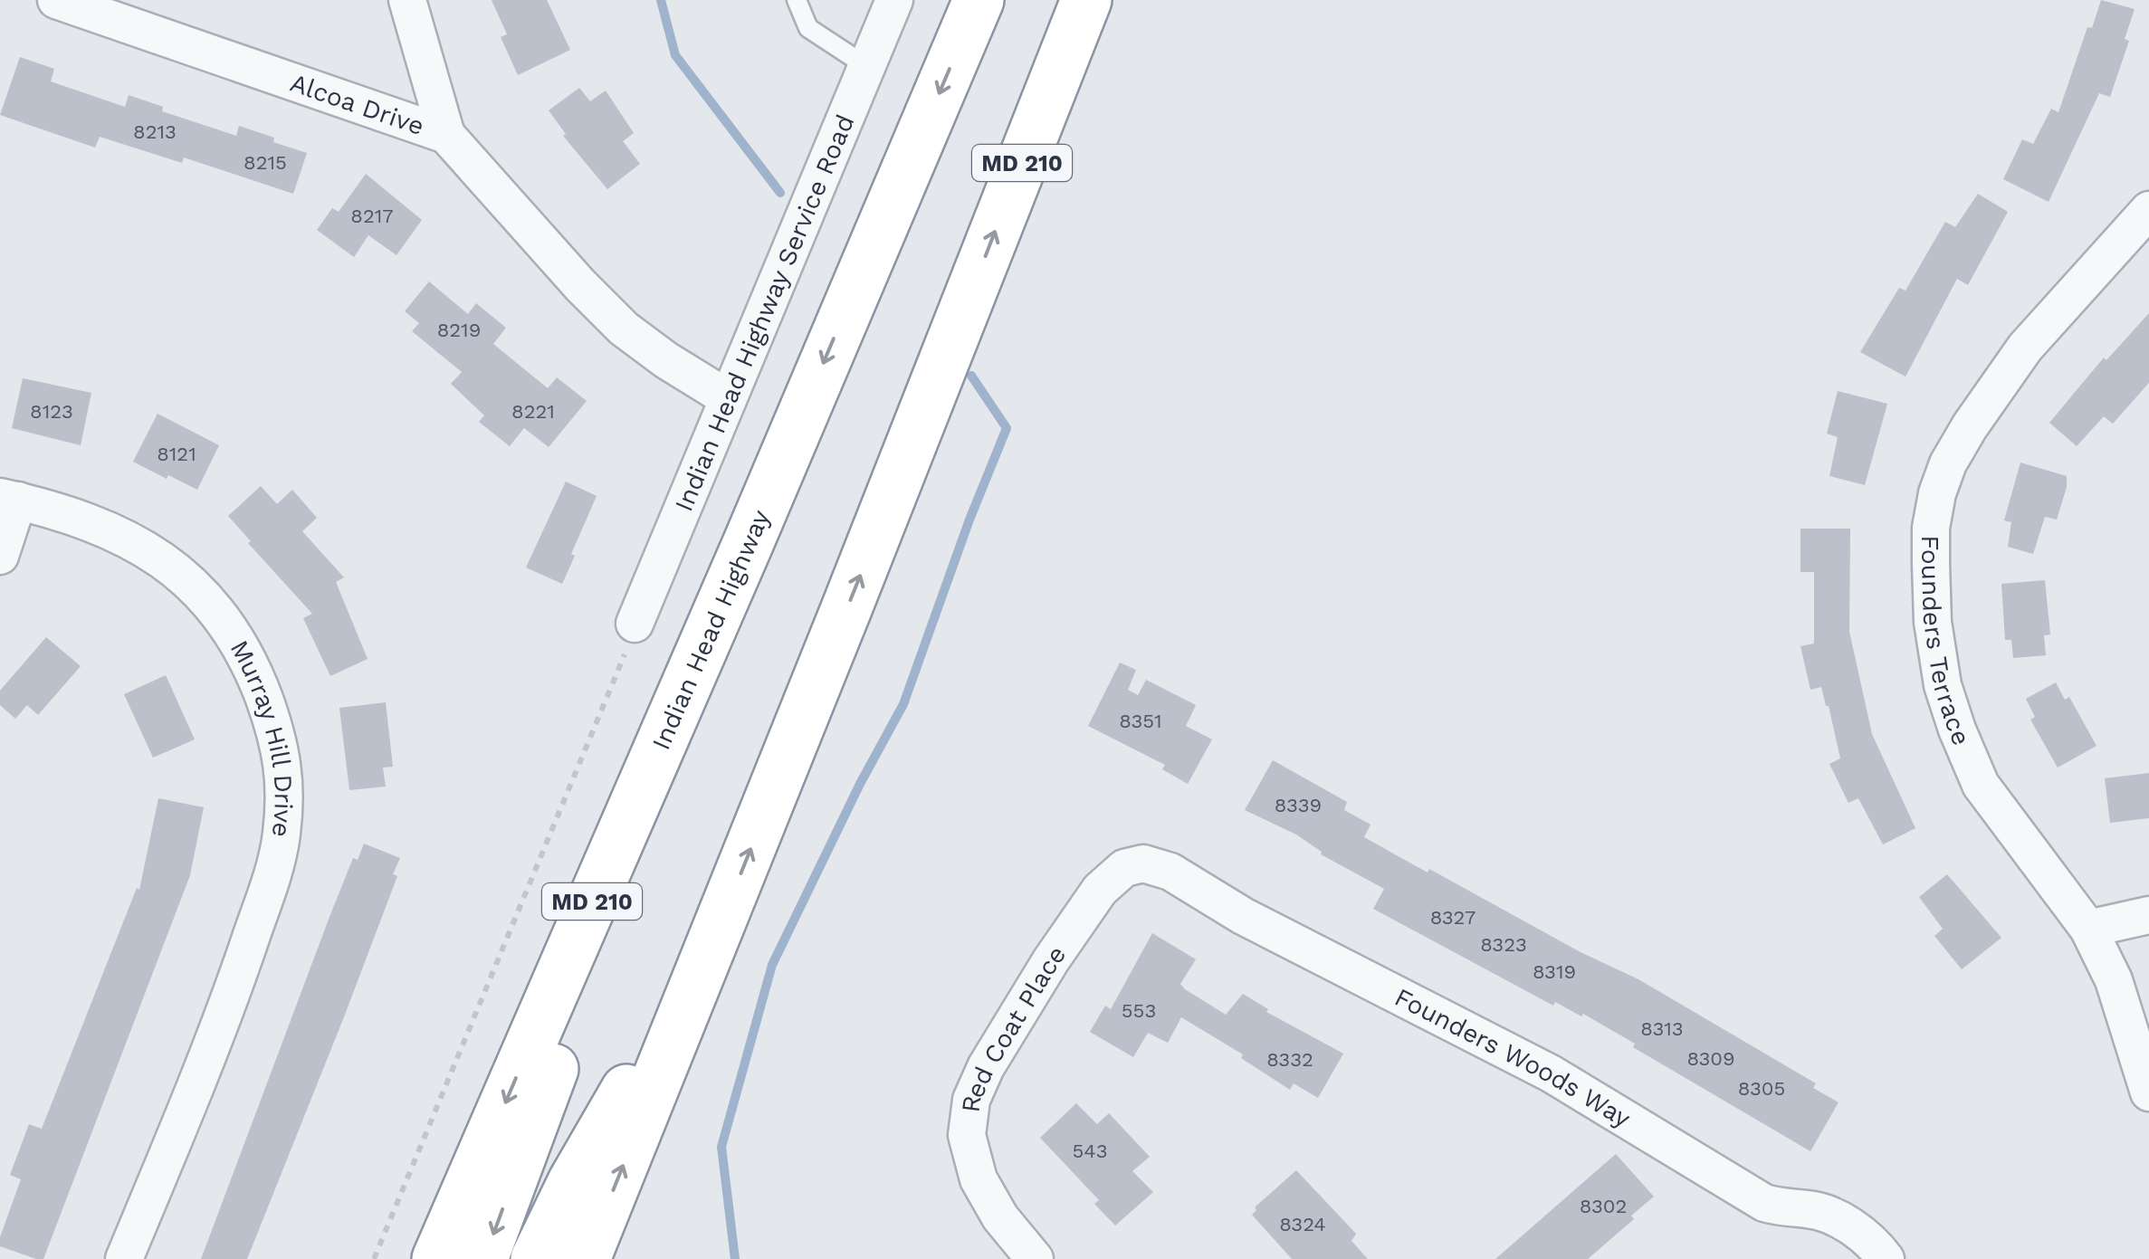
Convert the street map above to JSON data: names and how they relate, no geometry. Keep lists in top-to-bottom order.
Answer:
{
  "streets": {
    "highway": ["MD 210", "Indian Head Highway"],
    "street": [
      "Alcoa Drive",
      "Indian Head Highway Service Road",
      "Founders Terrace",
      "Murray Hill Drive",
      "Red Coat Place",
      "Founders Woods Way"
    ]
  },
  "crossings": [
    ["Alcoa Drive", "Indian Head Highway Service Road"],
    ["Red Coat Place", "Founders Woods Way"]
  ],
  "house_numbers": [
    "8213",
    "8215",
    "8217",
    "8219",
    "8123",
    "8221",
    "8121",
    "8351",
    "8339",
    "8327",
    "8323",
    "8319",
    "553",
    "8313",
    "8309",
    "8332",
    "8305",
    "543",
    "8302",
    "8324"
  ]
}
